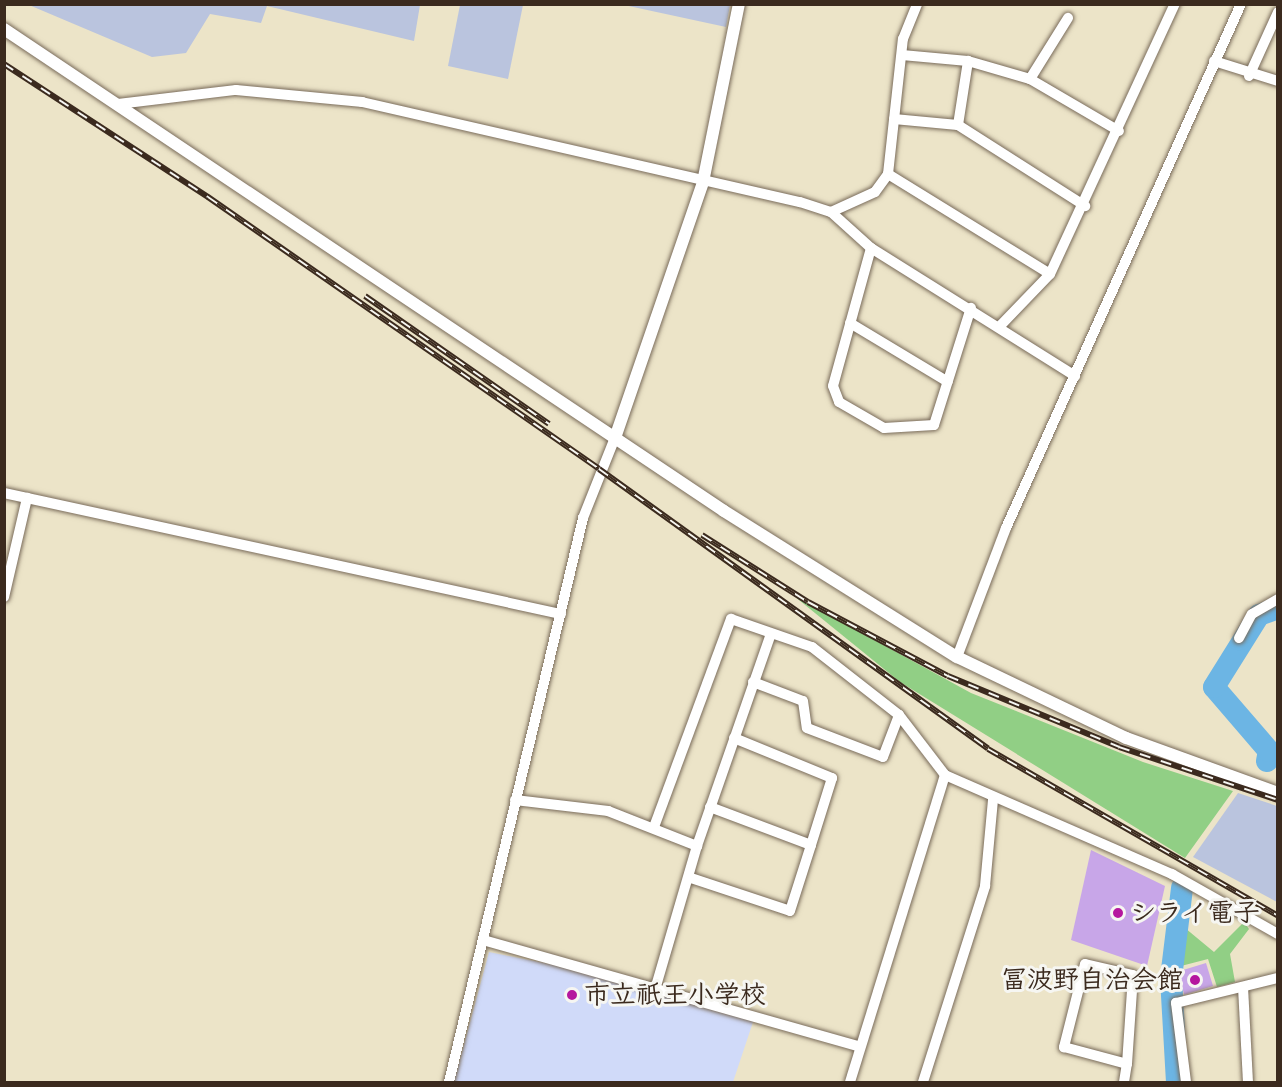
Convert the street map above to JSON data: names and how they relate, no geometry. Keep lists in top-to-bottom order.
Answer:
{
  "places": ["シライ電子", "冨波野自治会館", "市立祇王小学校"]
}
